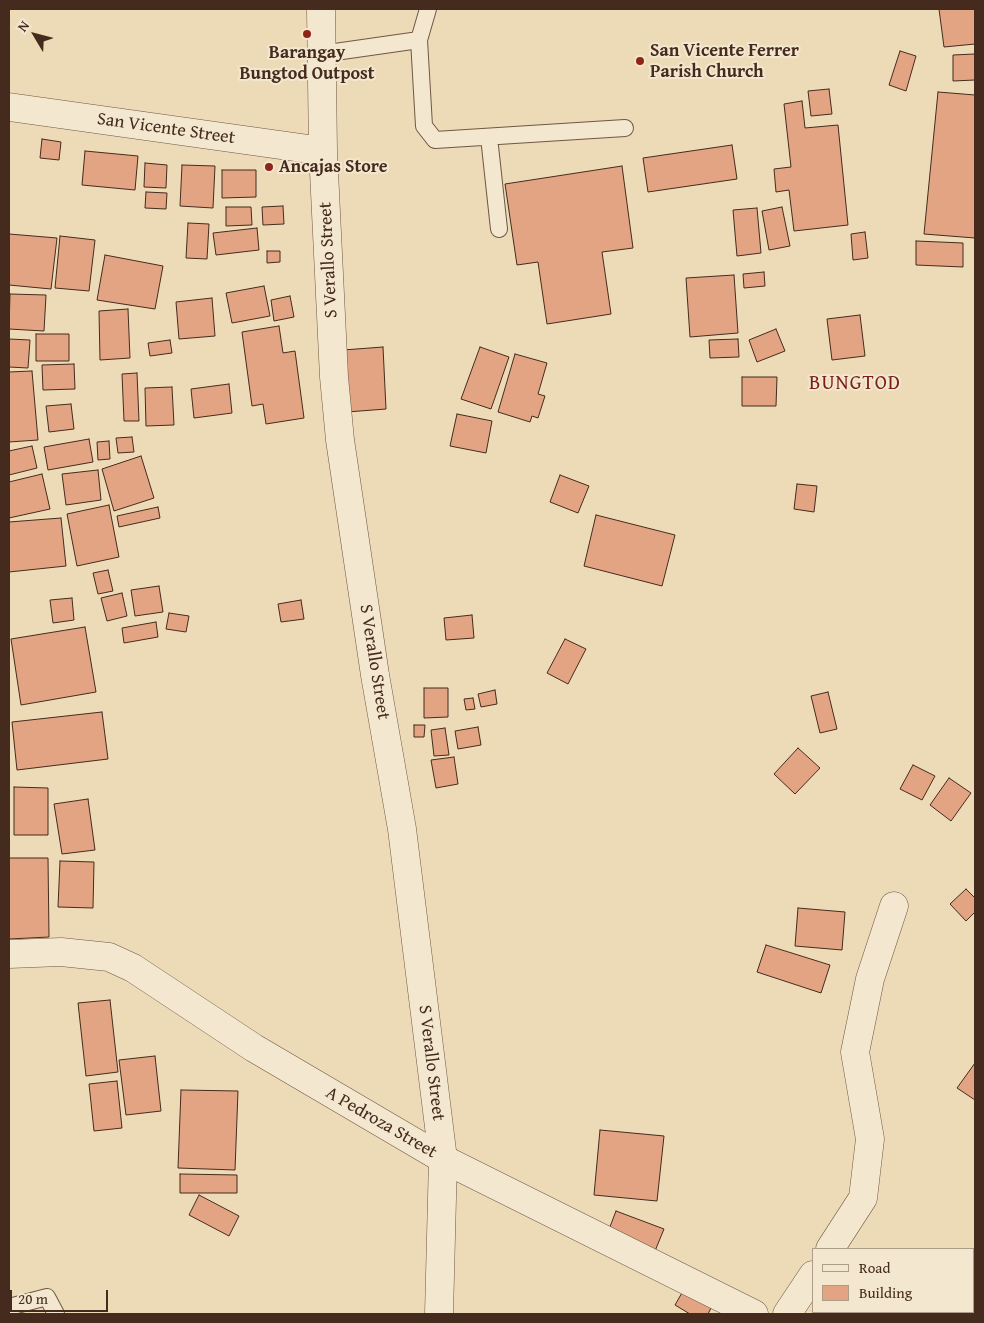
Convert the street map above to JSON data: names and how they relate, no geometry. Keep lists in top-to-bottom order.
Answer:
{
  "streets": {
    "street": ["San Vicente Street", "S Verallo Street", "A Pedroza Street"]
  },
  "crossings": [
    ["San Vicente Street", "S Verallo Street"],
    ["S Verallo Street", "A Pedroza Street"]
  ],
  "districts": ["BUNGTOD"],
  "places": ["Barangay Bungtod Outpost", "San Vicente Ferrer Parish Church", "Ancajas Store"],
  "legend": ["Road", "Building"],
  "scale_bar": "20 m",
  "north": "top left"
}
